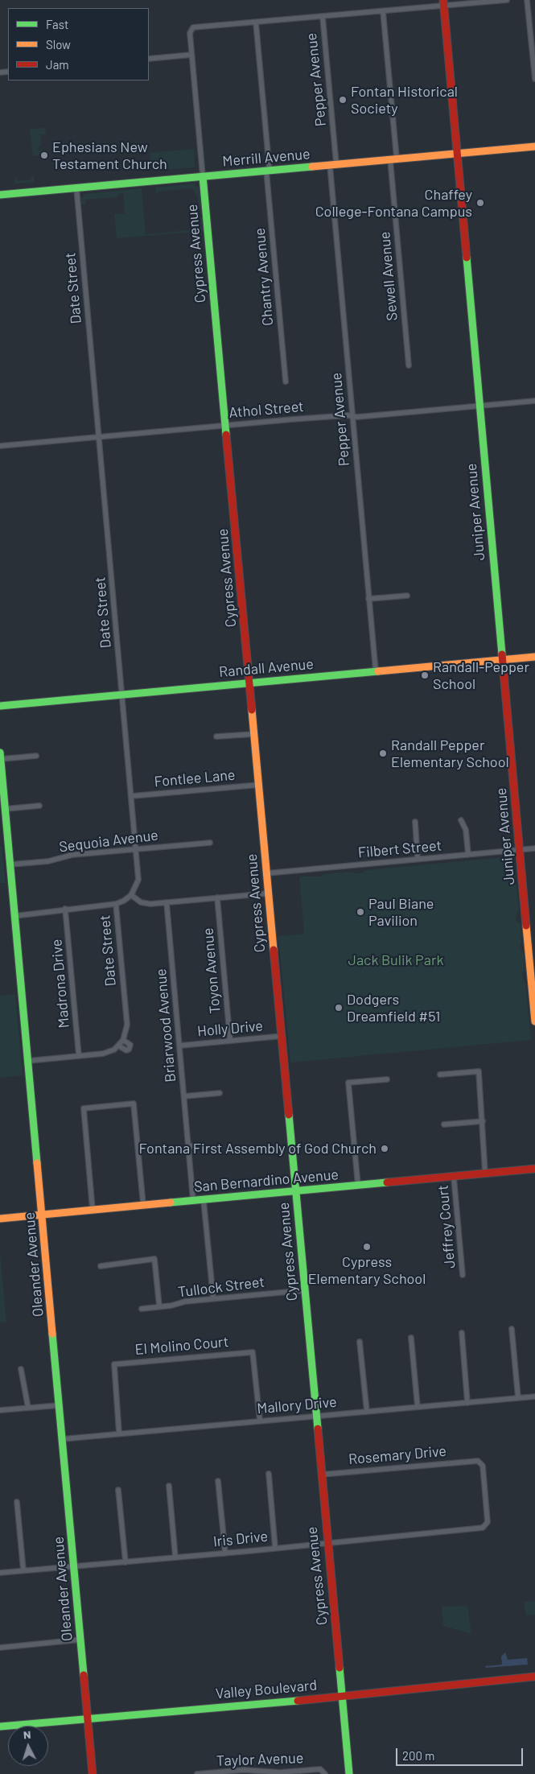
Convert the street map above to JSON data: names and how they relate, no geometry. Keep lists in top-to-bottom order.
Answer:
{
  "streets": {
    "street": [
      "Pepper Avenue",
      "Merrill Avenue",
      "Cypress Avenue",
      "Sewell Avenue",
      "Chantry Avenue",
      "Date Street",
      "Athol Street",
      "Juniper Avenue",
      "Randall Avenue",
      "Fontlee Lane",
      "Sequoia Avenue",
      "Filbert Street",
      "Toyon Avenue",
      "Madrona Drive",
      "Briarwood Avenue",
      "Holly Drive",
      "San Bernardino Avenue",
      "Jeffrey Court",
      "Oleander Avenue",
      "Tullock Street",
      "El Molino Court",
      "Mallory Drive",
      "Rosemary Drive",
      "Iris Drive",
      "Valley Boulevard",
      "Taylor Avenue"
    ]
  },
  "crossings": [
    ["Pepper Avenue", "Merrill Avenue"],
    ["Pepper Avenue", "Athol Street"],
    ["Pepper Avenue", "Randall Avenue"],
    ["Merrill Avenue", "Cypress Avenue"],
    ["Merrill Avenue", "Sewell Avenue"],
    ["Merrill Avenue", "Chantry Avenue"],
    ["Merrill Avenue", "Date Street"],
    ["Merrill Avenue", "Juniper Avenue"],
    ["Cypress Avenue", "Chantry Avenue"],
    ["Cypress Avenue", "Athol Street"],
    ["Cypress Avenue", "Randall Avenue"],
    ["Cypress Avenue", "Fontlee Lane"],
    ["Cypress Avenue", "Filbert Street"],
    ["Cypress Avenue", "Holly Drive"],
    ["Cypress Avenue", "San Bernardino Avenue"],
    ["Cypress Avenue", "Tullock Street"],
    ["Cypress Avenue", "Mallory Drive"],
    ["Cypress Avenue", "Rosemary Drive"],
    ["Cypress Avenue", "Iris Drive"],
    ["Cypress Avenue", "Valley Boulevard"],
    ["Date Street", "Athol Street"],
    ["Date Street", "Randall Avenue"],
    ["Date Street", "Fontlee Lane"],
    ["Date Street", "Sequoia Avenue"],
    ["Athol Street", "Juniper Avenue"],
    ["Juniper Avenue", "Randall Avenue"],
    ["Juniper Avenue", "Filbert Street"],
    ["Sequoia Avenue", "Oleander Avenue"],
    ["Toyon Avenue", "Holly Drive"],
    ["Briarwood Avenue", "Holly Drive"],
    ["Briarwood Avenue", "San Bernardino Avenue"],
    ["San Bernardino Avenue", "Jeffrey Court"],
    ["San Bernardino Avenue", "Oleander Avenue"],
    ["Oleander Avenue", "Mallory Drive"],
    ["Oleander Avenue", "Iris Drive"],
    ["Oleander Avenue", "Valley Boulevard"],
    ["El Molino Court", "Mallory Drive"],
    ["Rosemary Drive", "Iris Drive"]
  ],
  "parks": ["Jack Bulik Park"],
  "places": [
    "Fontan Historical Society",
    "Ephesians New Testament Church",
    "Chaffey College-Fontana Campus",
    "Randall-Pepper School",
    "Randall Pepper Elementary School",
    "Paul Biane Pavilion",
    "Dodgers Dreamfield #51",
    "Fontana First Assembly of God Church",
    "Cypress Elementary School"
  ],
  "legend": ["Fast", "Slow", "Jam"],
  "scale_bar": "200 m",
  "north": "top"
}
